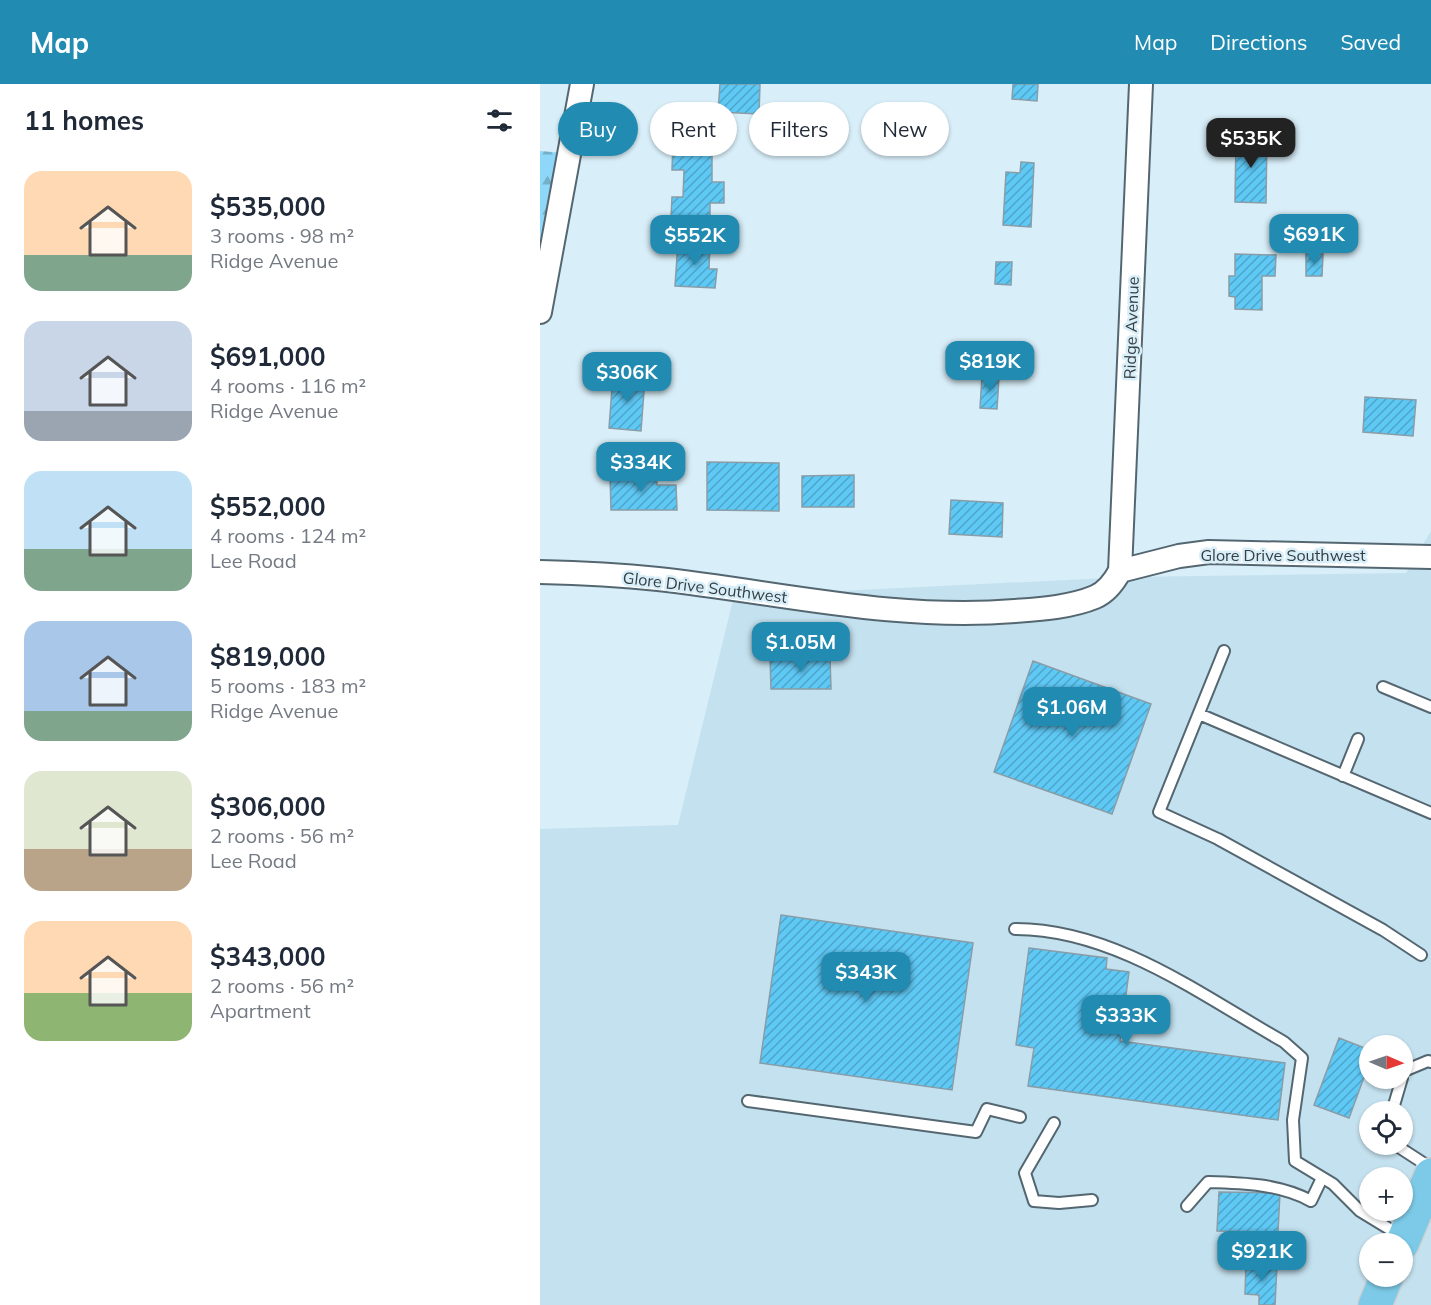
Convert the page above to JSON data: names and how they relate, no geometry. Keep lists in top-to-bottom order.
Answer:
{
  "streets": {
    "street": ["Ridge Avenue", "Glore Drive Southwest"]
  },
  "crossings": [
    ["Ridge Avenue", "Glore Drive Southwest"]
  ],
  "north": "right",
  "page": {
    "header": "Map",
    "nav": ["Map", "Directions", "Saved"],
    "heading": "11 homes",
    "chip": [
      "Buy",
      "Rent",
      "Filters",
      "New"
    ],
    "price": [
      "$535K",
      "$691K",
      "$552K",
      "$819K",
      "$306K",
      "$334K",
      "$1.05M",
      "$1.06M",
      "$343K",
      "$333K",
      "$921K"
    ],
    "list": [
      {
        "name": "$535,000",
        "note": "3 rooms · 98 m² · Ridge Avenue"
      },
      {
        "name": "$691,000",
        "note": "4 rooms · 116 m² · Ridge Avenue"
      },
      {
        "name": "$552,000",
        "note": "4 rooms · 124 m² · Lee Road"
      },
      {
        "name": "$819,000",
        "note": "5 rooms · 183 m² · Ridge Avenue"
      },
      {
        "name": "$306,000",
        "note": "2 rooms · 56 m² · Lee Road"
      },
      {
        "name": "$343,000",
        "note": "2 rooms · 56 m² · Apartment"
      }
    ],
    "map_buttons": ["+", "−"]
  }
}
